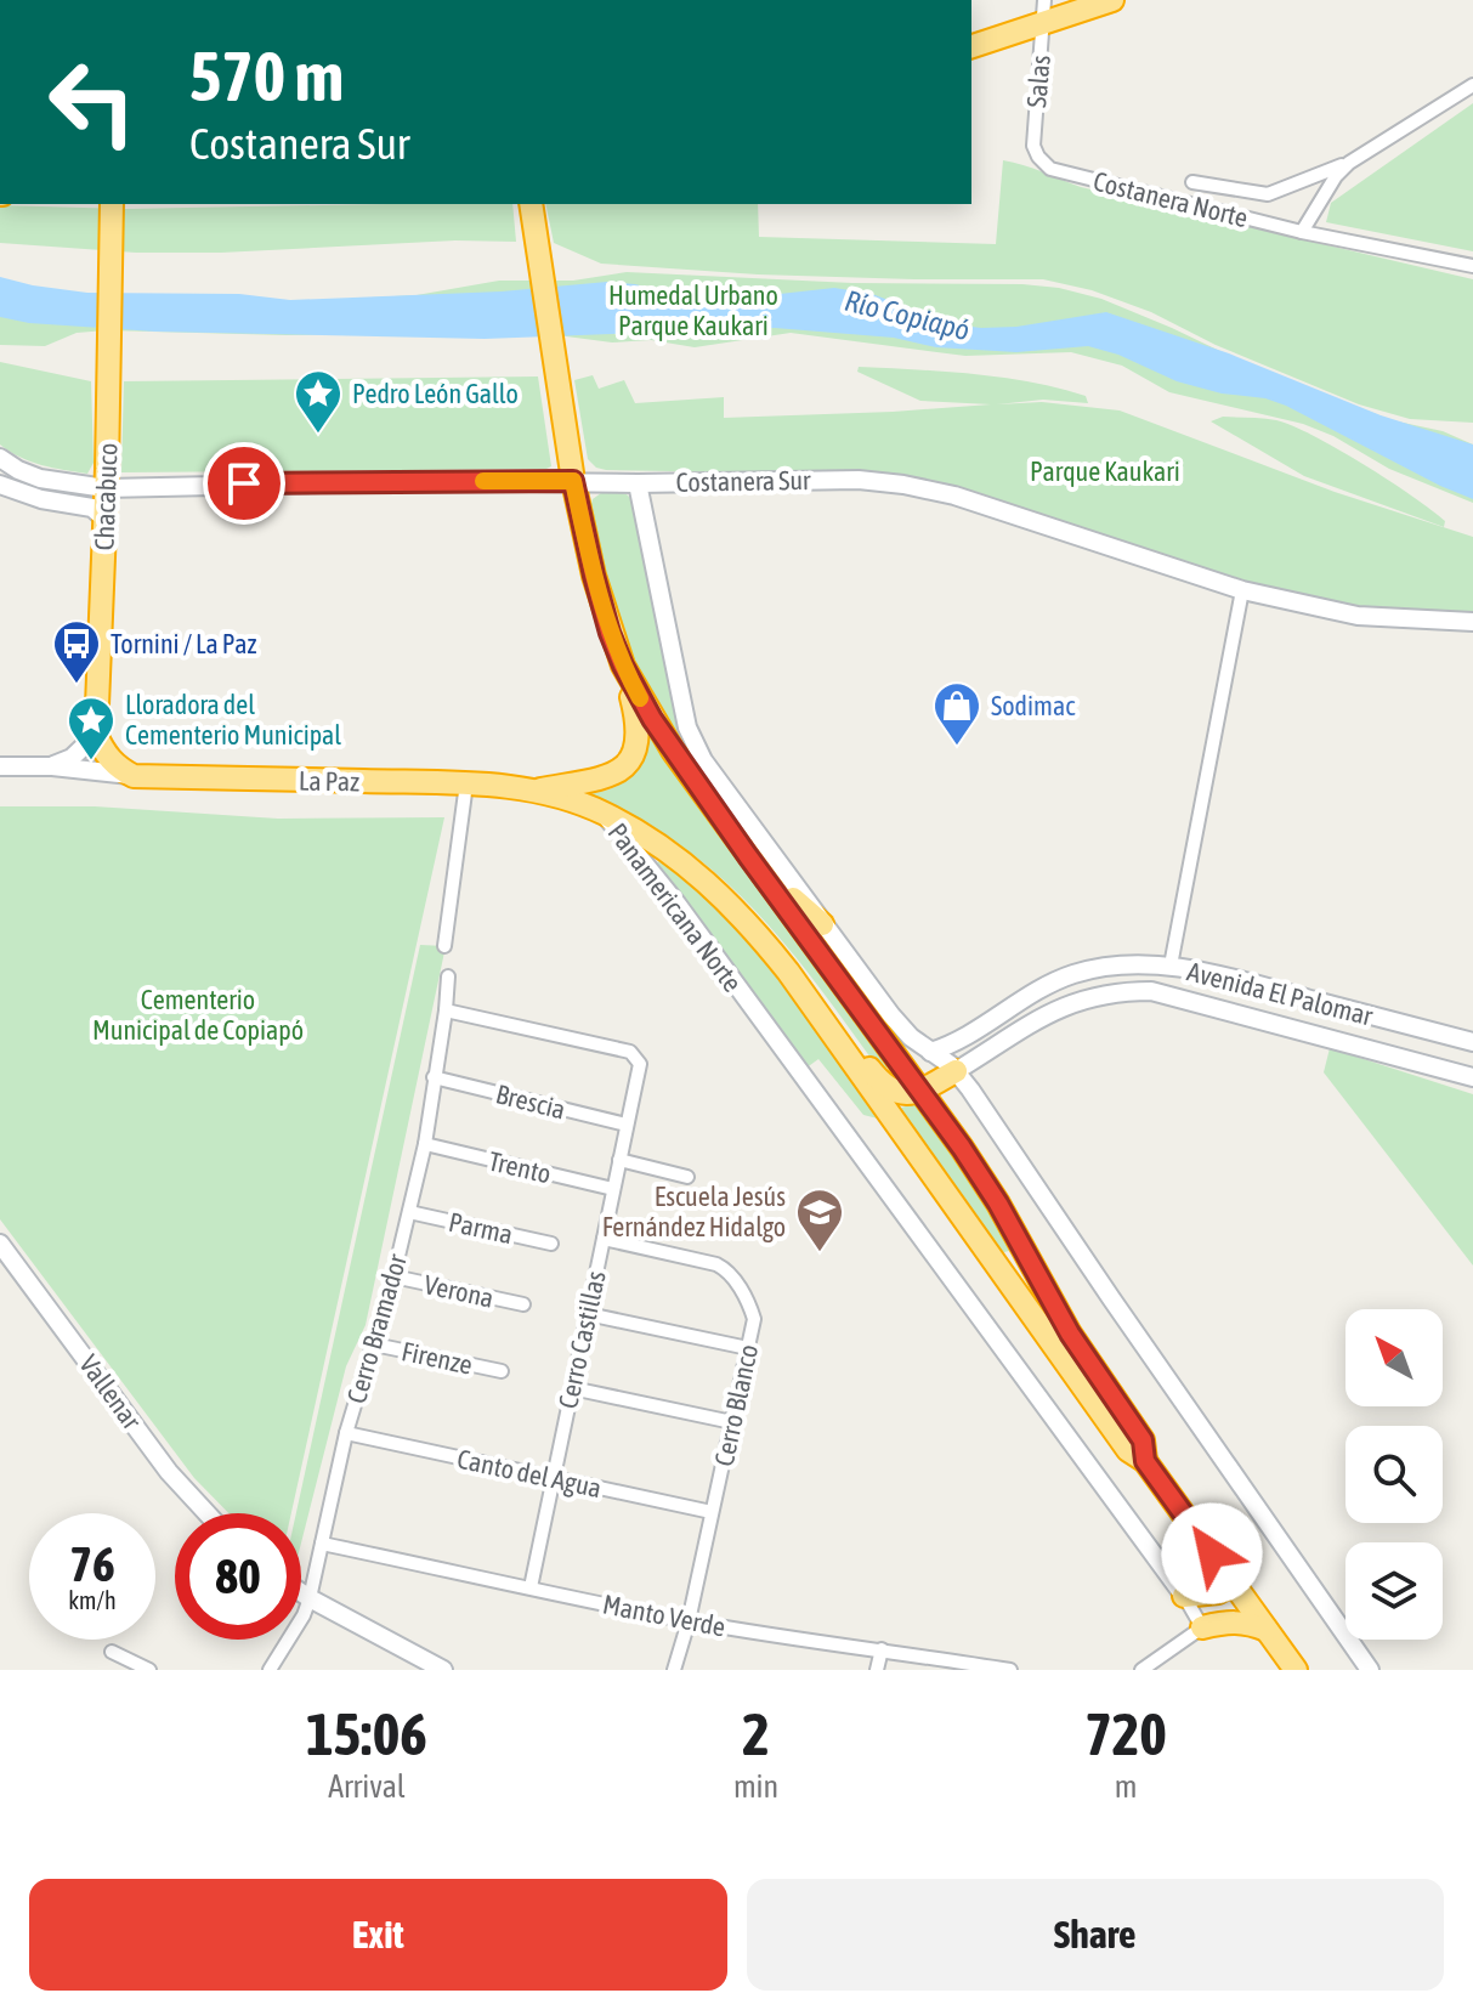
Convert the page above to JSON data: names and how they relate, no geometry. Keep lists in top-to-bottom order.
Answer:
{
  "streets": {
    "highway": ["Chacabuco", "La Paz", "Panamericana Norte"],
    "street": [
      "Salas",
      "Costanera Norte",
      "Costanera Sur",
      "Avenida El Palomar",
      "Brescia",
      "Trento",
      "Parma",
      "Verona",
      "Cerro Bramador",
      "Cerro Castillas",
      "Firenze",
      "Vallenar",
      "Cerro Blanco",
      "Canto del Agua",
      "Manto Verde"
    ]
  },
  "crossings": [
    ["Salas", "Costanera Norte"],
    ["Costanera Sur", "Chacabuco"],
    ["Costanera Sur", "Panamericana Norte"],
    ["La Paz", "Panamericana Norte"],
    ["Brescia", "Cerro Bramador"],
    ["Brescia", "Cerro Castillas"],
    ["Trento", "Cerro Bramador"],
    ["Trento", "Cerro Castillas"],
    ["Parma", "Cerro Bramador"],
    ["Verona", "Cerro Bramador"],
    ["Cerro Bramador", "Cerro Castillas"],
    ["Cerro Bramador", "Firenze"],
    ["Cerro Bramador", "Canto del Agua"],
    ["Cerro Bramador", "Manto Verde"],
    ["Cerro Castillas", "Cerro Blanco"],
    ["Cerro Castillas", "Canto del Agua"],
    ["Cerro Castillas", "Manto Verde"],
    ["Cerro Blanco", "Canto del Agua"],
    ["Cerro Blanco", "Manto Verde"]
  ],
  "water": ["Río Copiapó"],
  "parks": ["Humedal Urbano Parque Kaukari", "Parque Kaukari", "Cementerio Municipal de Copiapó"],
  "places": {
    "place": ["Pedro León Gallo", "Lloradora del Cementerio Municipal"],
    "bus stop": ["Tornini / La Paz"],
    "shop": ["Sodimac"],
    "school or university": ["Escuela Jesús Fernández Hidalgo"]
  },
  "north": "top left",
  "page": {
    "turn": ["570 m", "Costanera Sur"],
    "speed": "76 km/h",
    "limit": "80",
    "eta": [
      "15:06",
      "Arrival",
      "2",
      "min",
      "720",
      "m"
    ],
    "buttons": ["Exit", "Share"]
  }
}
